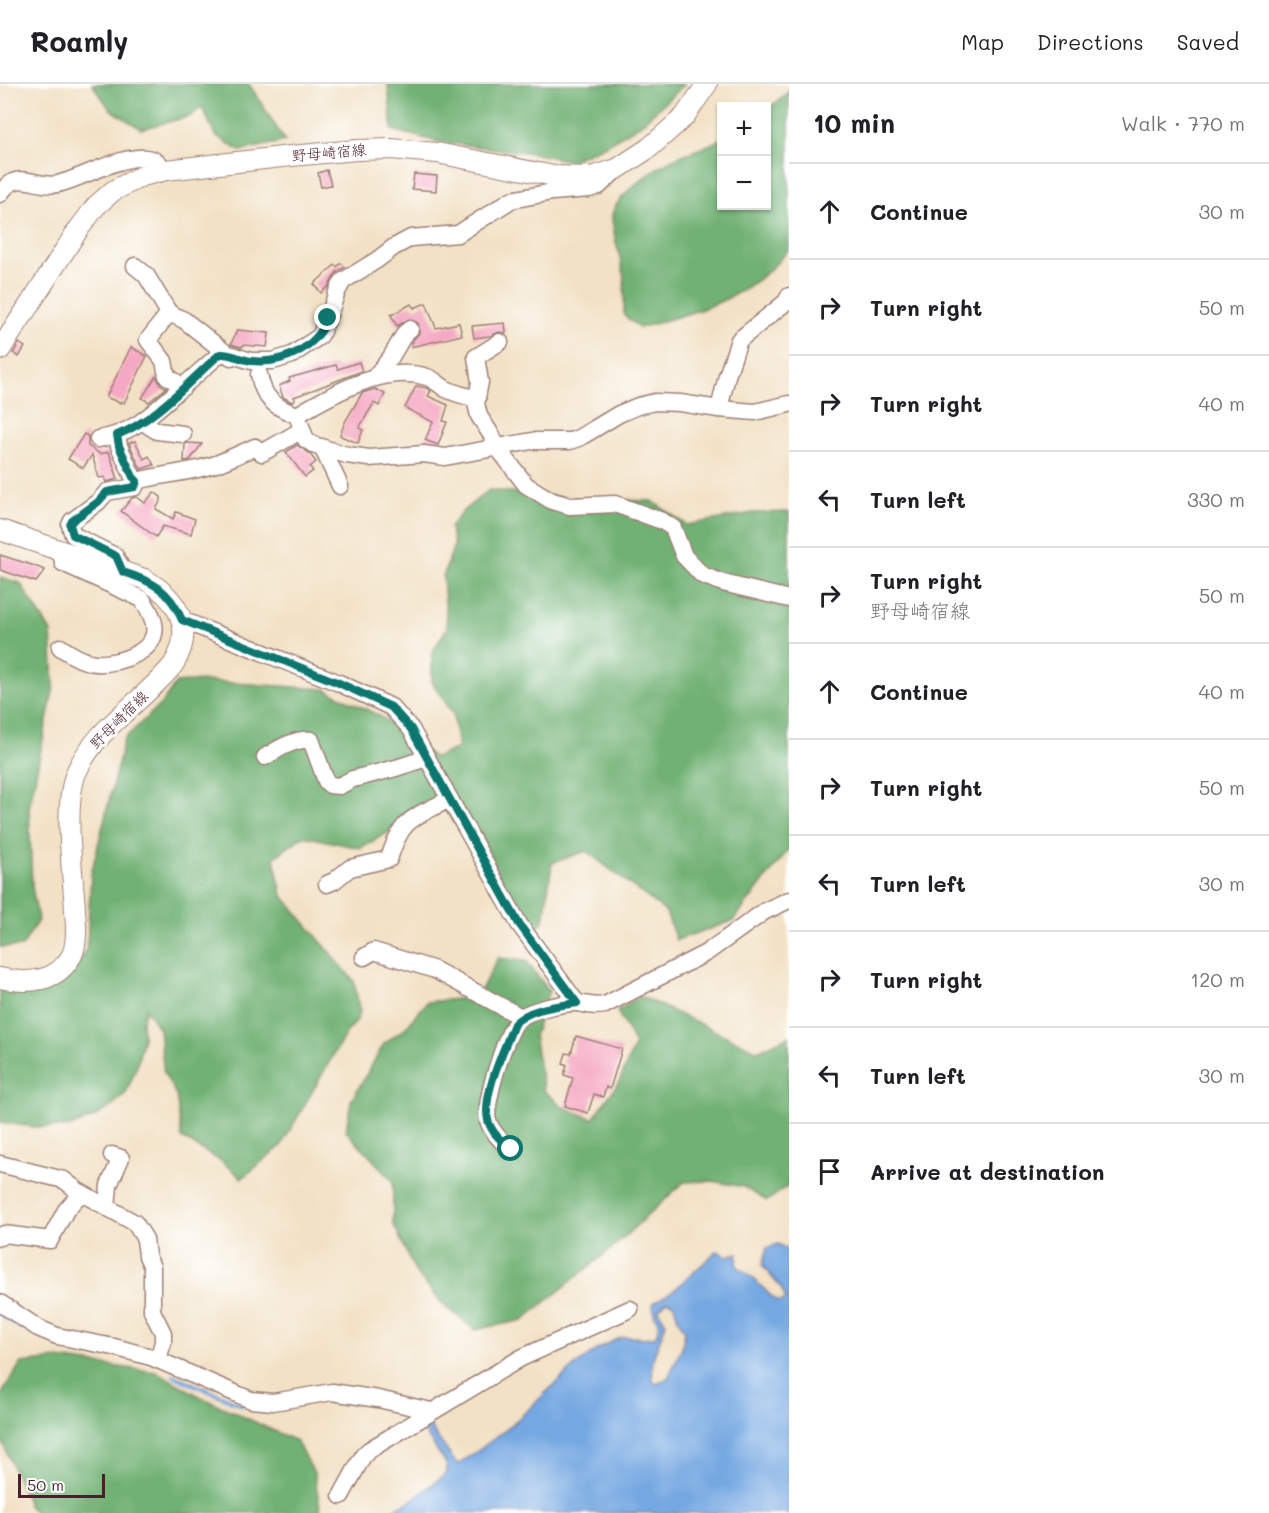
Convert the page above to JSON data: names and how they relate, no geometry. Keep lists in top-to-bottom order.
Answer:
{
  "streets": {
    "main road": ["野母崎宿線"]
  },
  "scale_bar": "50 m",
  "page": {
    "header": "Roamly",
    "nav": ["Map", "Directions", "Saved"],
    "heading": ["10 min", "Walk · 770 m"],
    "map_buttons": ["+", "−"],
    "list": [
      ["Continue", "30 m"],
      ["Turn right", "50 m"],
      ["Turn right", "40 m"],
      ["Turn left", "330 m"],
      ["Turn right", "野母崎宿線", "50 m"],
      ["Continue", "40 m"],
      ["Turn right", "50 m"],
      ["Turn left", "30 m"],
      ["Turn right", "120 m"],
      ["Turn left", "30 m"],
      "Arrive at destination"
    ],
    "scale": "50 m"
  }
}
